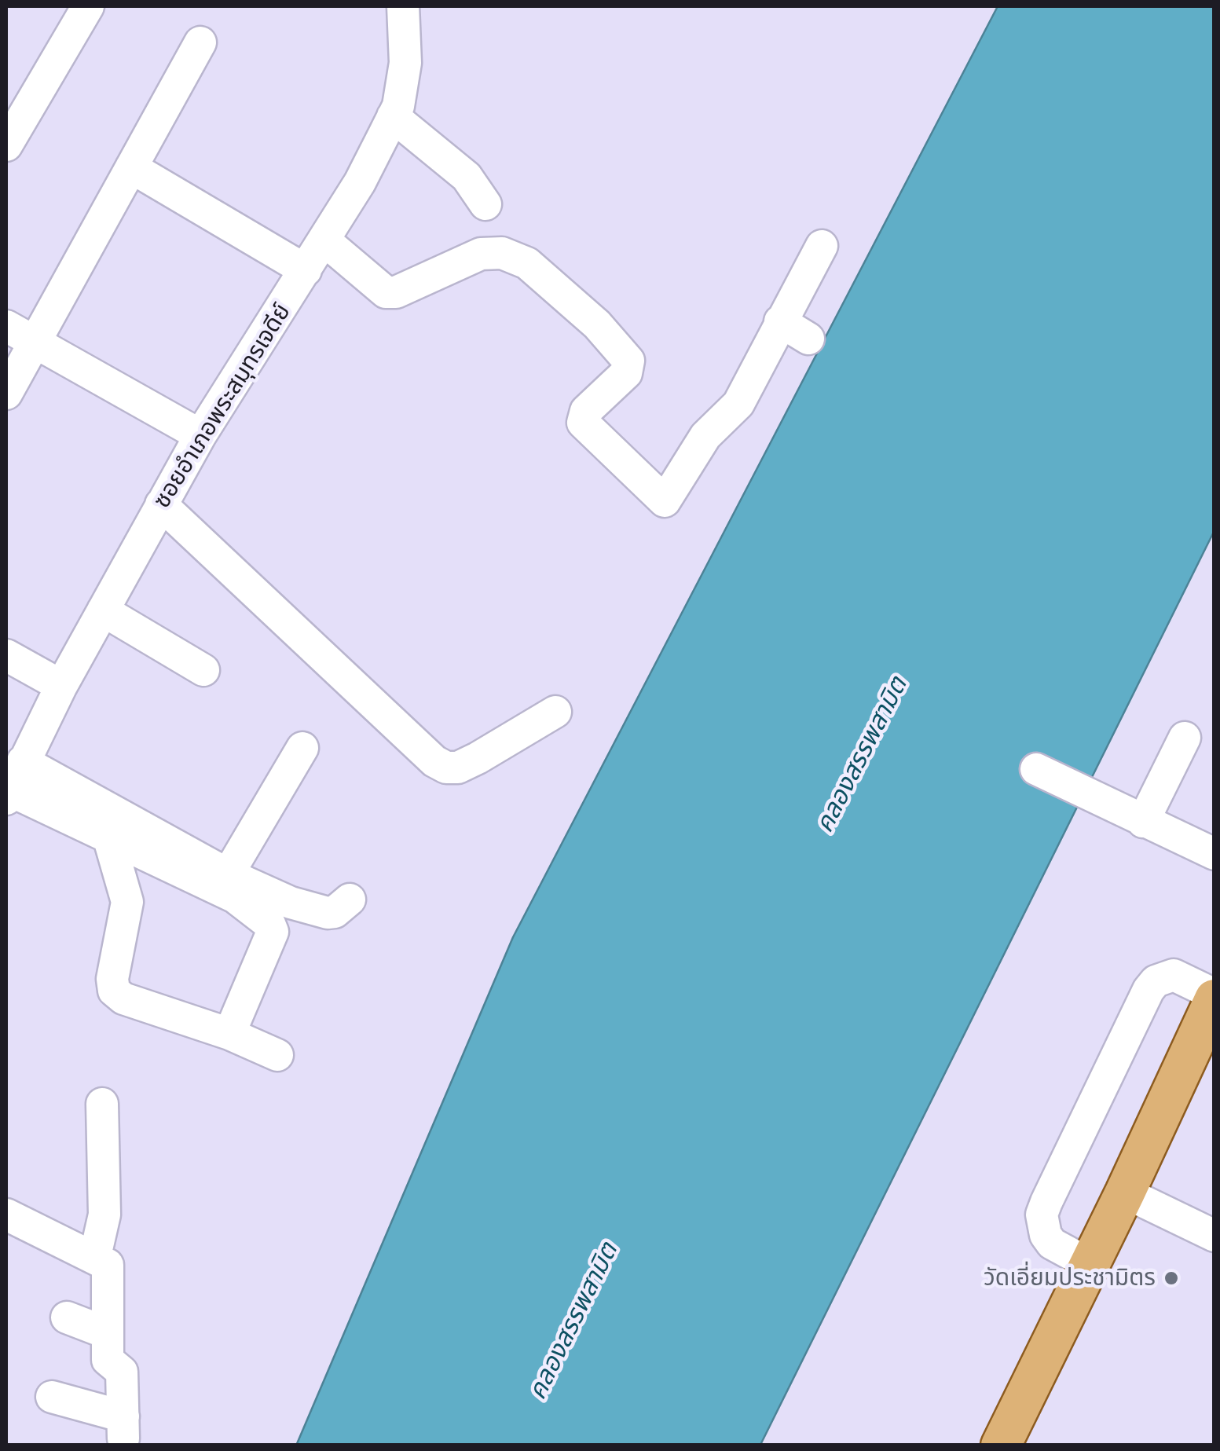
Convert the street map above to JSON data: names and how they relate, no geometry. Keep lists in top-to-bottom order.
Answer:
{
  "streets": {
    "street": ["ซอยอำเภอพระสมุทรเจดีย์"]
  },
  "water": ["คลองสรรพสามิต"],
  "places": ["วัดเอี่ยมประชามิตร"]
}
